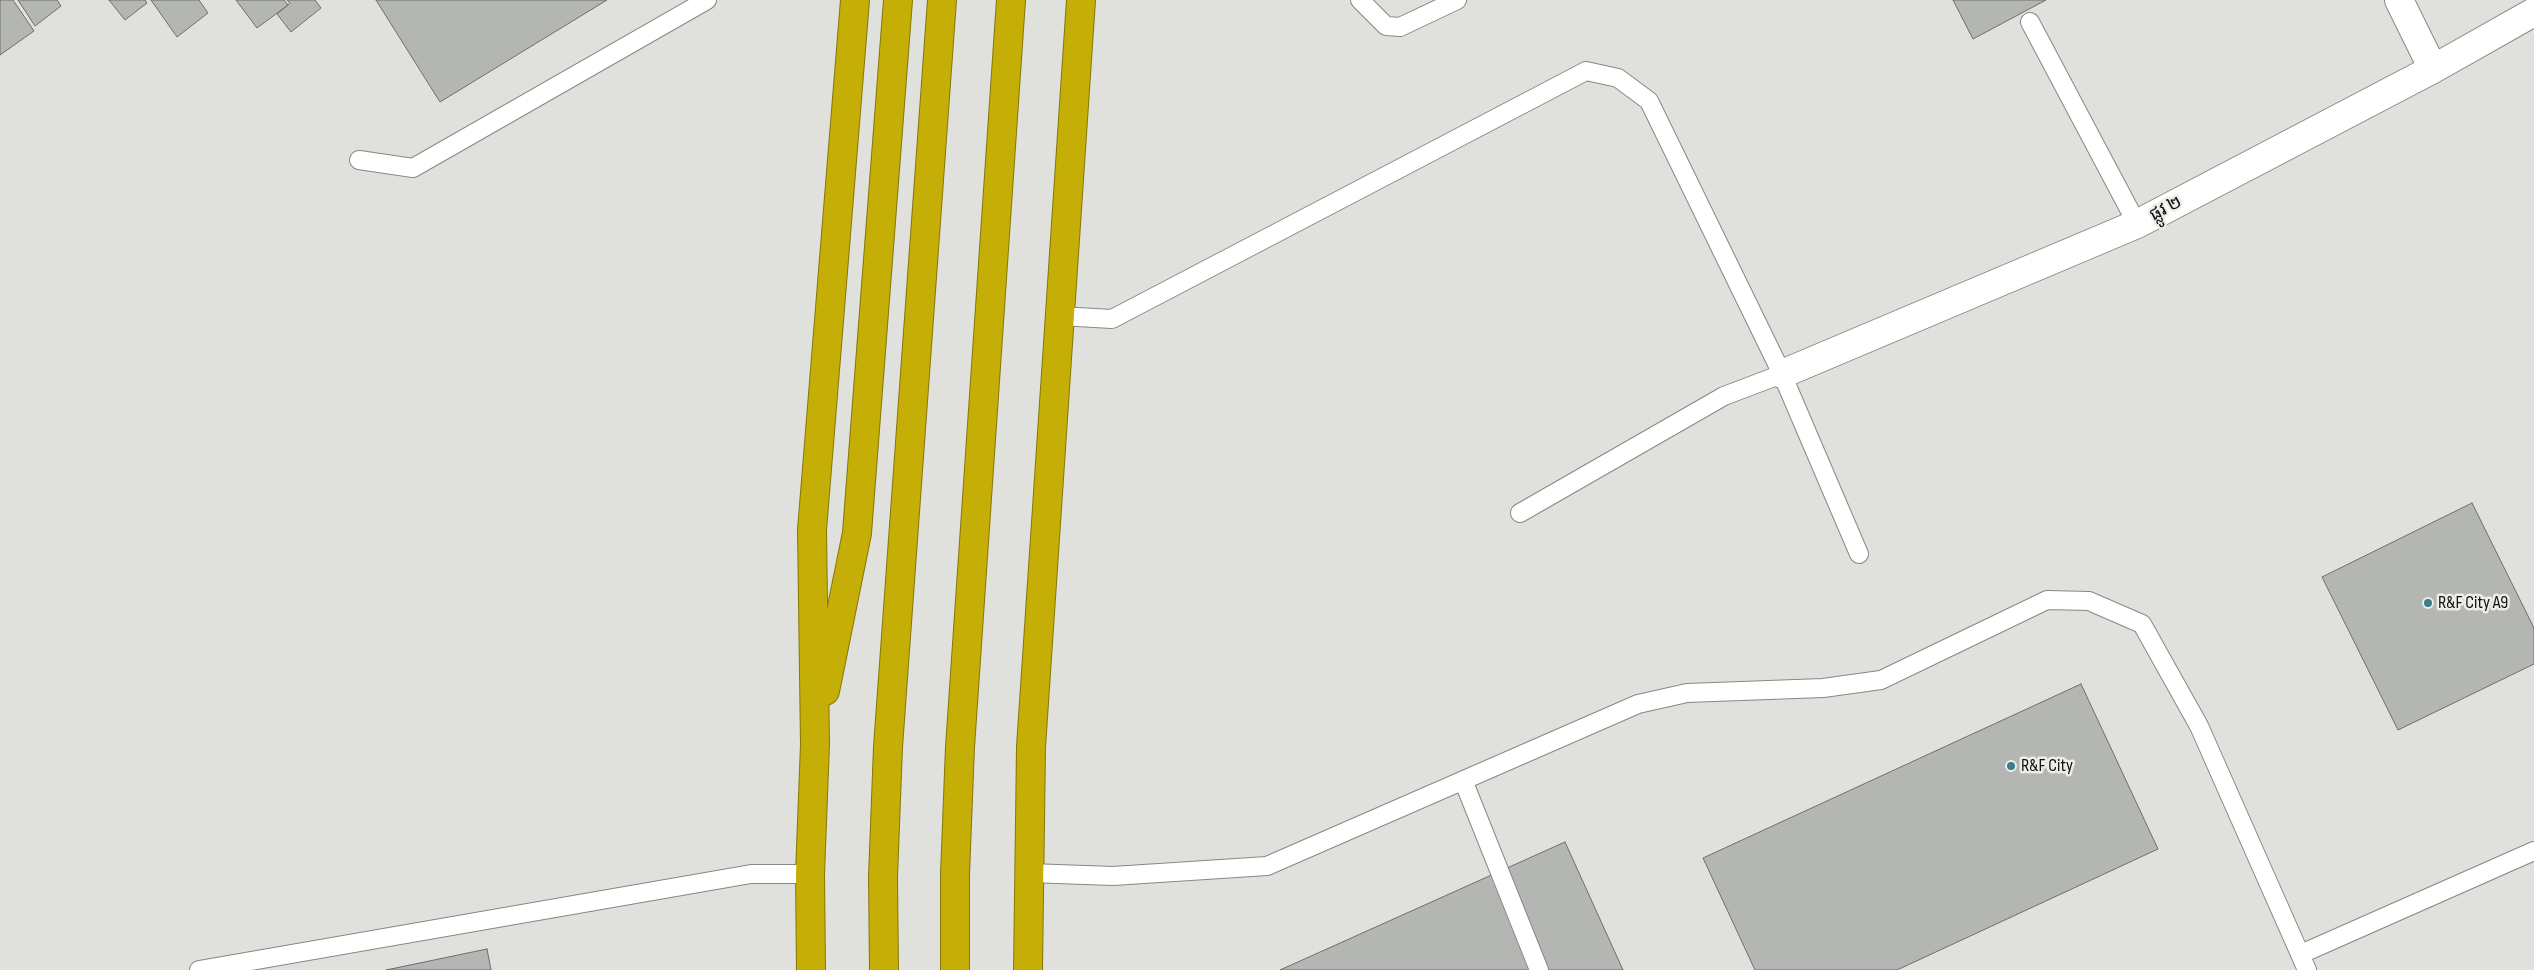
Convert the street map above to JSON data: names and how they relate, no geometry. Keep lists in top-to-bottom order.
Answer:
{
  "streets": {
    "street": ["ផ្លូវ ២"]
  },
  "places": ["R&F City A9", "R&F City"]
}
